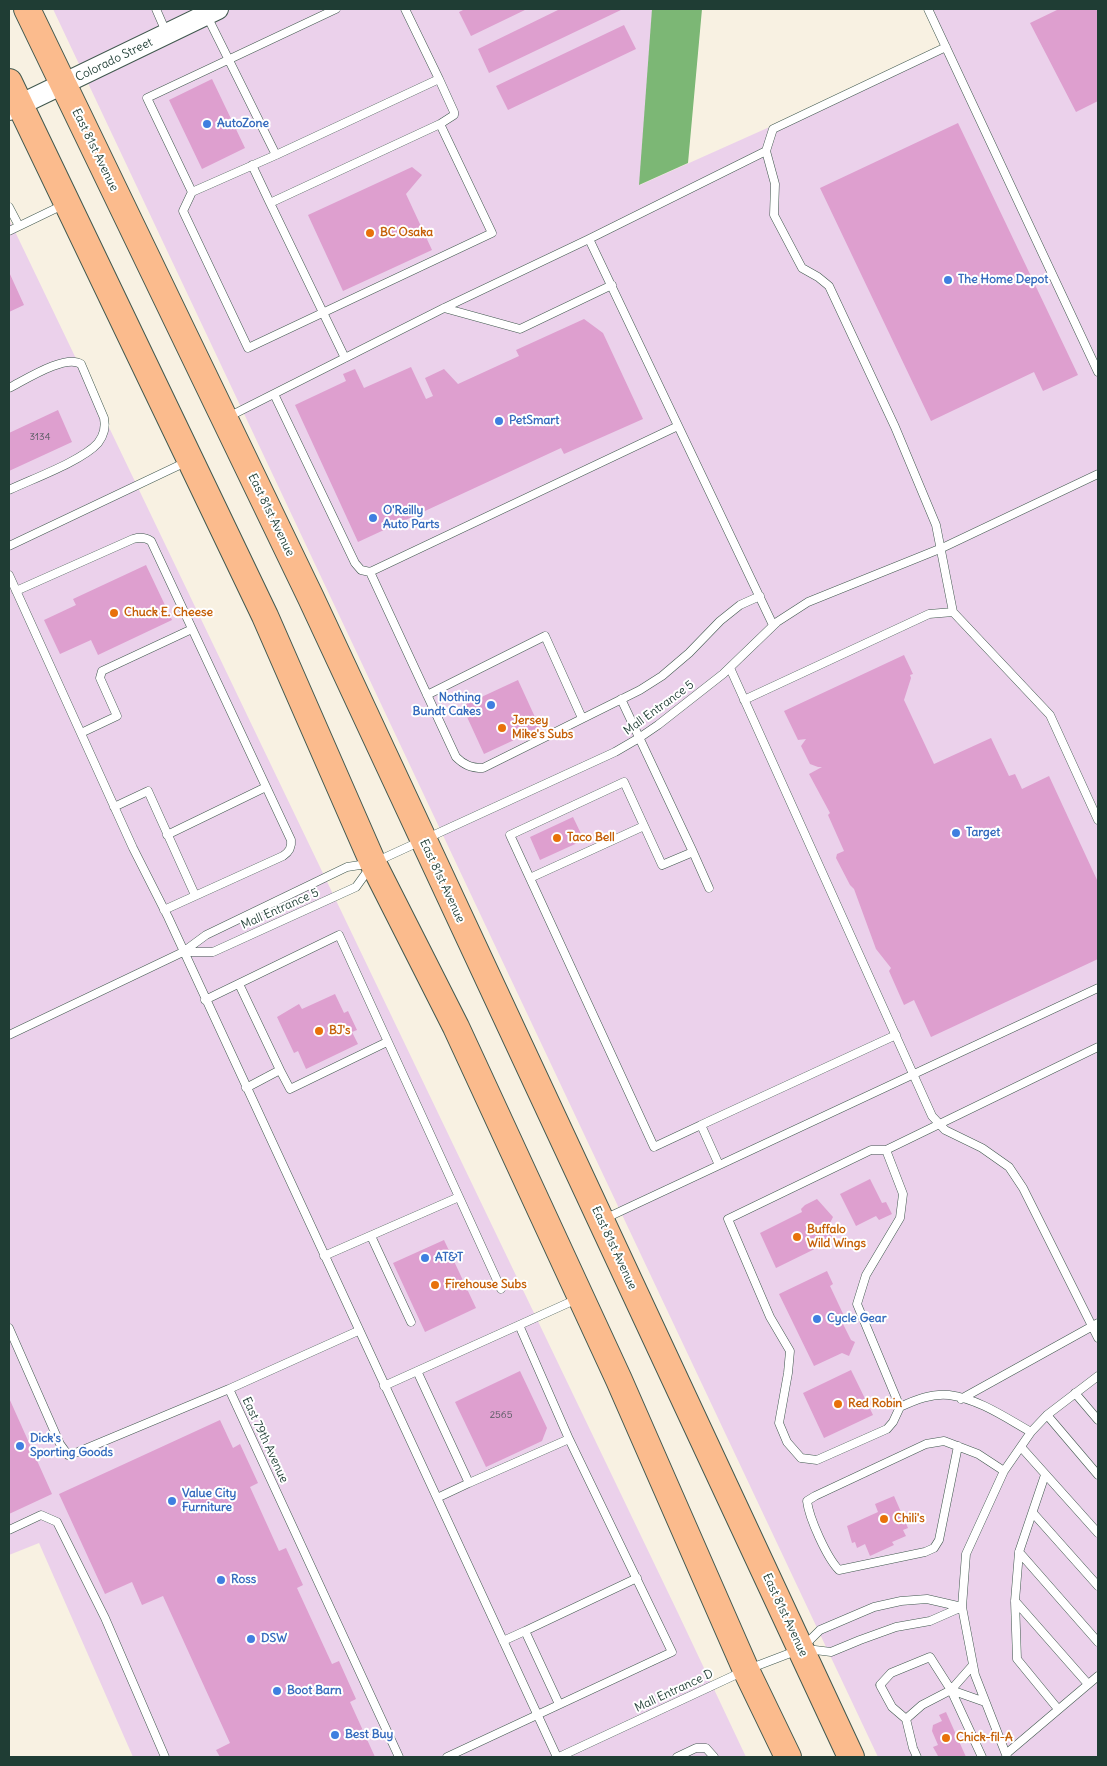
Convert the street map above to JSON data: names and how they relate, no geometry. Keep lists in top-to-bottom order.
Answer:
{
  "streets": {
    "highway": ["East 81st Avenue"],
    "street": ["Colorado Street"],
    "lane": ["Mall Entrance 5", "East 79th Avenue", "Mall Entrance D"]
  },
  "crossings": [
    ["Colorado Street", "East 81st Avenue"],
    ["East 81st Avenue", "Mall Entrance 5"],
    ["East 81st Avenue", "Mall Entrance D"]
  ],
  "places": [
    "AutoZone",
    "BC Osaka",
    "The Home Depot",
    "PetSmart",
    "O'Reilly Auto Parts",
    "Chuck E. Cheese",
    "Nothing Bundt Cakes",
    "Jersey Mike's Subs",
    "Target",
    "Taco Bell",
    "BJ's",
    "Buffalo Wild Wings",
    "AT&T",
    "Firehouse Subs",
    "Cycle Gear",
    "Red Robin",
    "Dick's Sporting Goods",
    "Value City Furniture",
    "Chili's",
    "Ross",
    "DSW",
    "Boot Barn",
    "Best Buy",
    "Chick-fil-A"
  ],
  "house_numbers": ["3134", "2565"]
}
